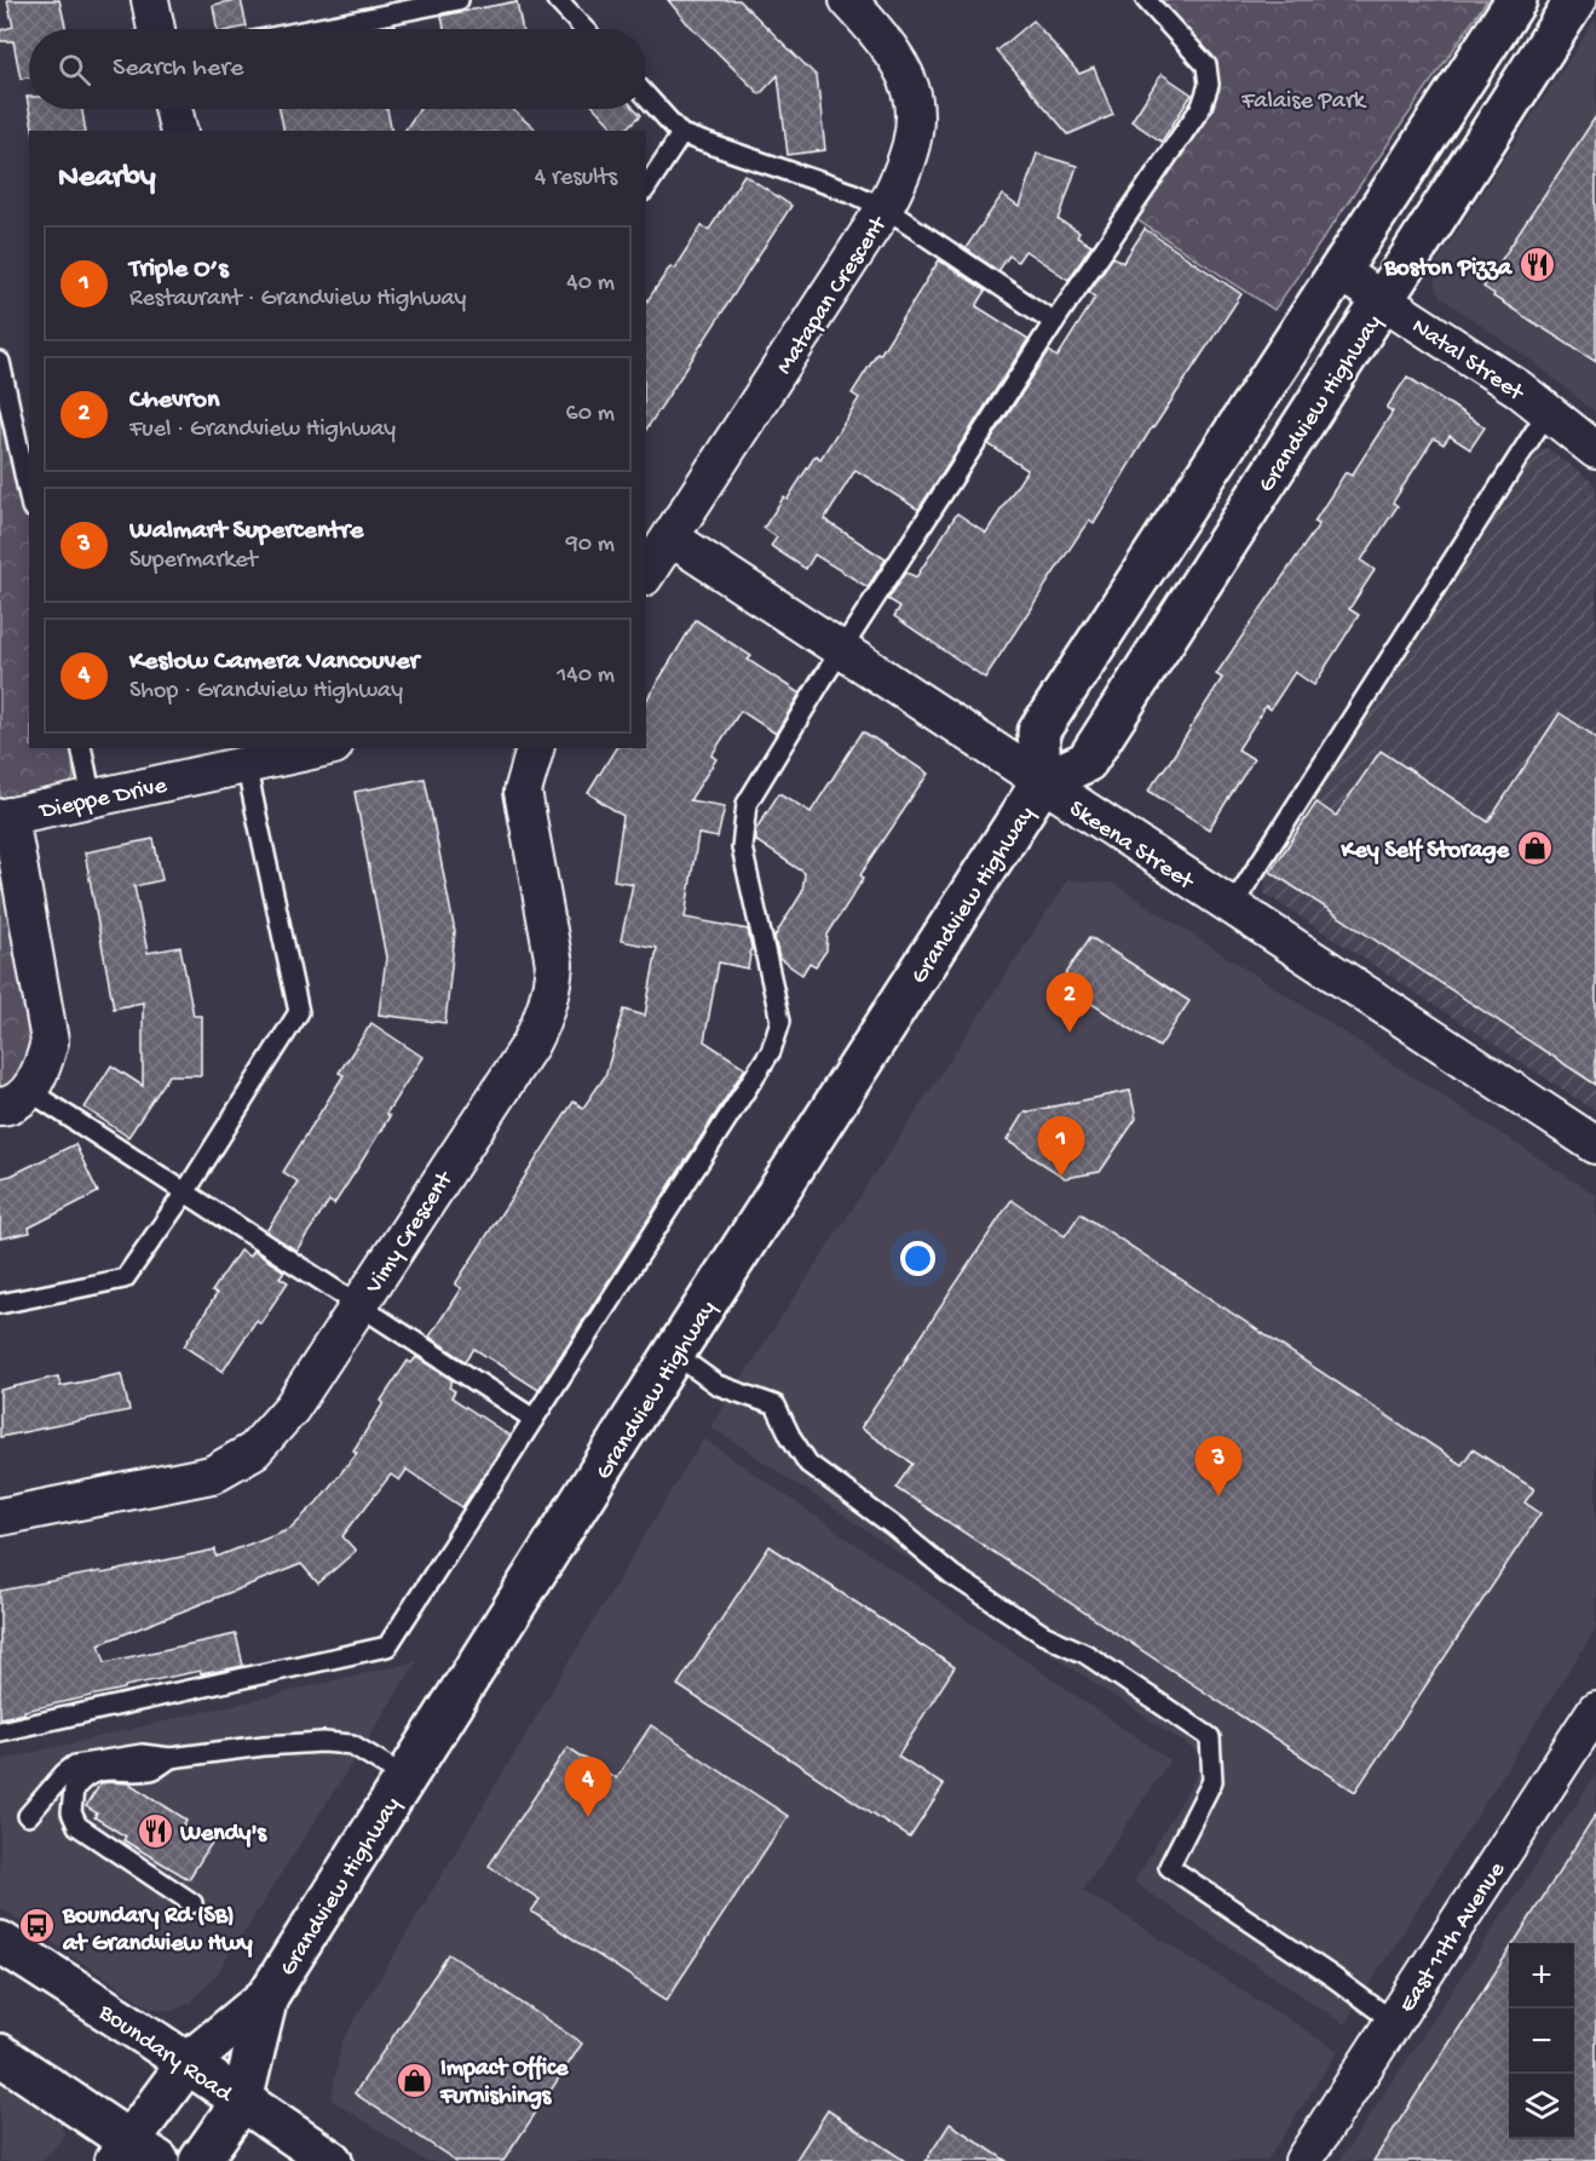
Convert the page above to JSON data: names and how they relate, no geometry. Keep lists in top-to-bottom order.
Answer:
{
  "streets": {
    "main road": ["Grandview Highway", "Boundary Road"],
    "street": [
      "Matapan Crescent",
      "Natal Street",
      "Dieppe Drive",
      "Skeena Street",
      "Vimy Crescent",
      "East 11th Avenue"
    ]
  },
  "crossings": [
    ["Matapan Crescent", "Skeena Street"],
    ["Natal Street", "Grandview Highway"],
    ["Grandview Highway", "Skeena Street"],
    ["Grandview Highway", "Boundary Road"]
  ],
  "parks": ["Falaise Park"],
  "places": {
    "restaurant": ["Boston Pizza", "Wendy's"],
    "shop": ["Key Self Storage", "Impact Office Furnishings"],
    "bus stop": ["Boundary Rd (SB) at Grandview Hwy"]
  },
  "page": {
    "search": "Search here",
    "heading": ["Nearby", "4 results"],
    "list": [
      {
        "mark": "1",
        "name": "Triple O’s",
        "note": "Restaurant · Grandview Highway",
        "value": "40 m"
      },
      {
        "mark": "2",
        "name": "Chevron",
        "note": "Fuel · Grandview Highway",
        "value": "60 m"
      },
      {
        "mark": "3",
        "name": "Walmart Supercentre",
        "note": "Supermarket",
        "value": "90 m"
      },
      {
        "mark": "4",
        "name": "Keslow Camera Vancouver",
        "note": "Shop · Grandview Highway",
        "value": "140 m"
      }
    ],
    "pins": [
      "2",
      "1",
      "3",
      "4"
    ],
    "map_buttons": ["+", "−"]
  }
}
